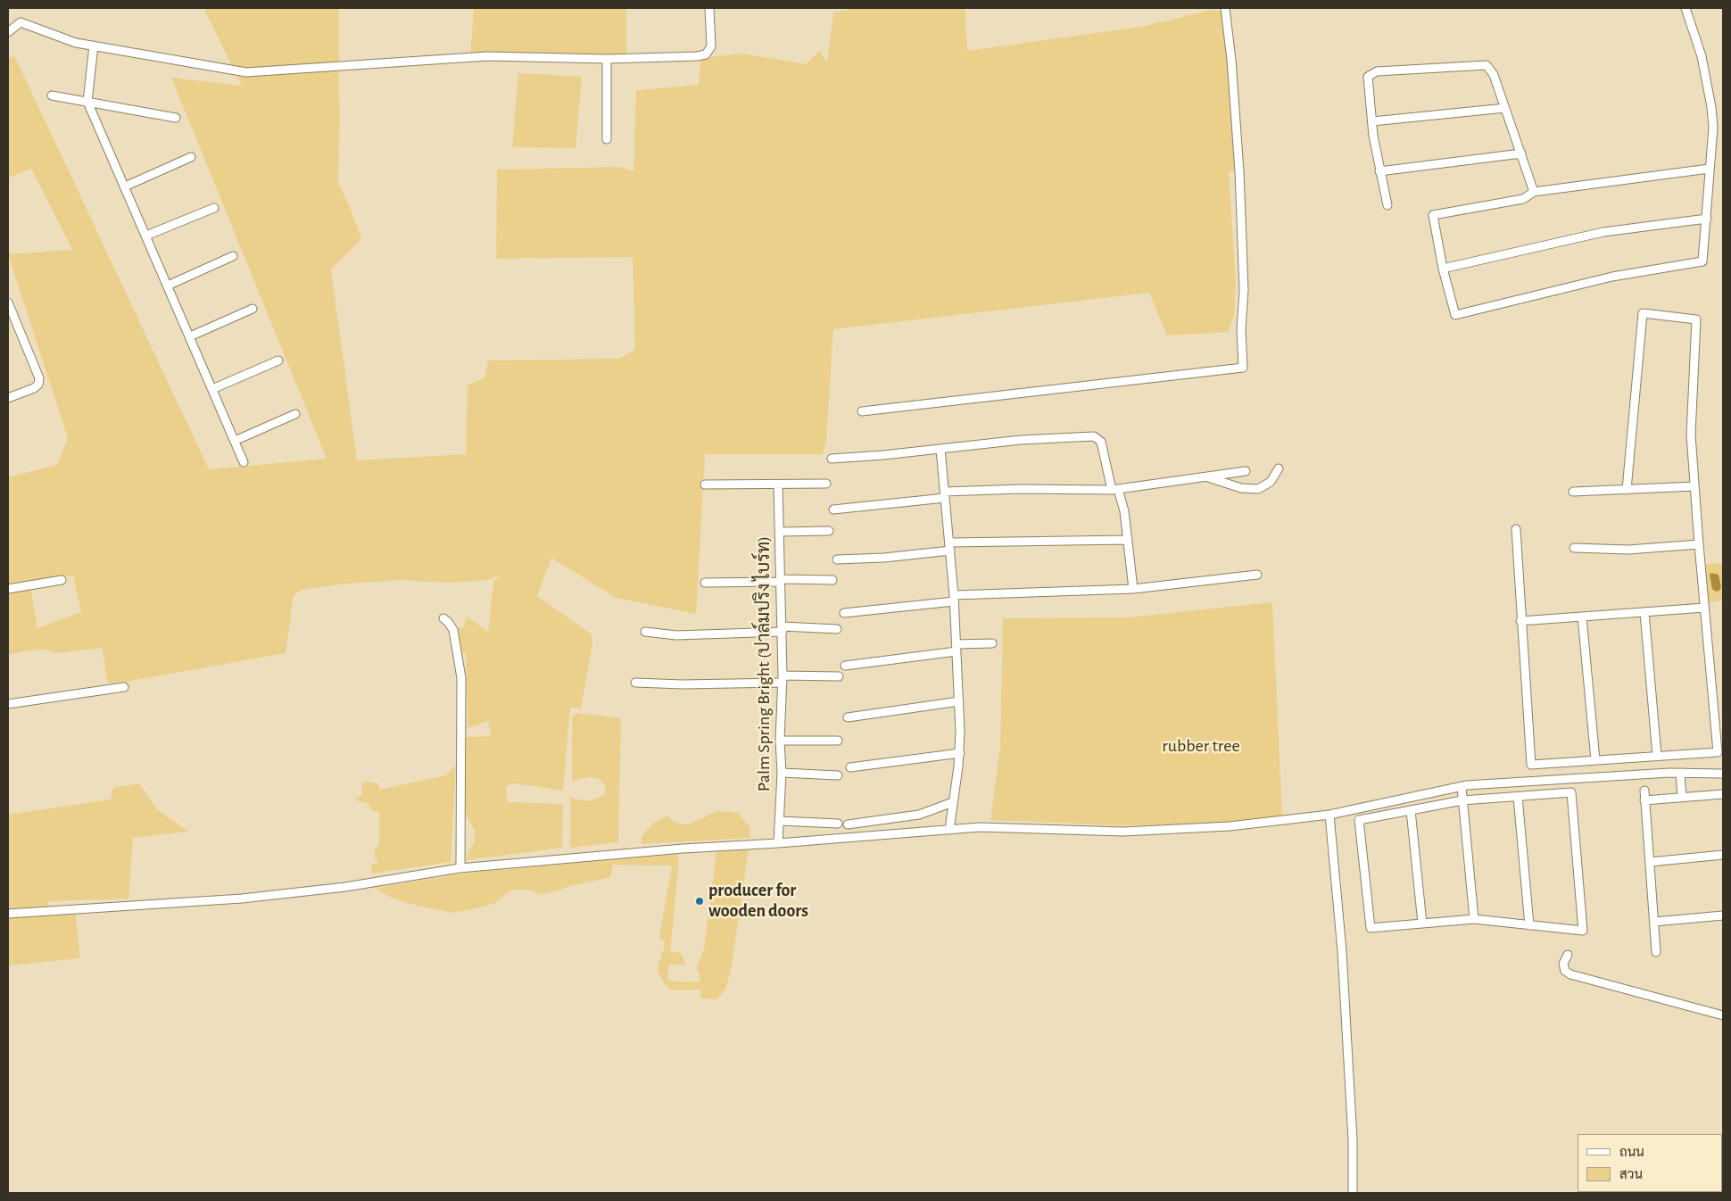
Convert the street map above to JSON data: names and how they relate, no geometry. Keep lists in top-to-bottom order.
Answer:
{
  "streets": {
    "street": ["Palm Spring Bright (ปาล์มปริง ไบร์ท)"]
  },
  "parks": ["rubber tree"],
  "places": ["producer for wooden doors"],
  "legend": ["ถนน", "สวน"]
}
